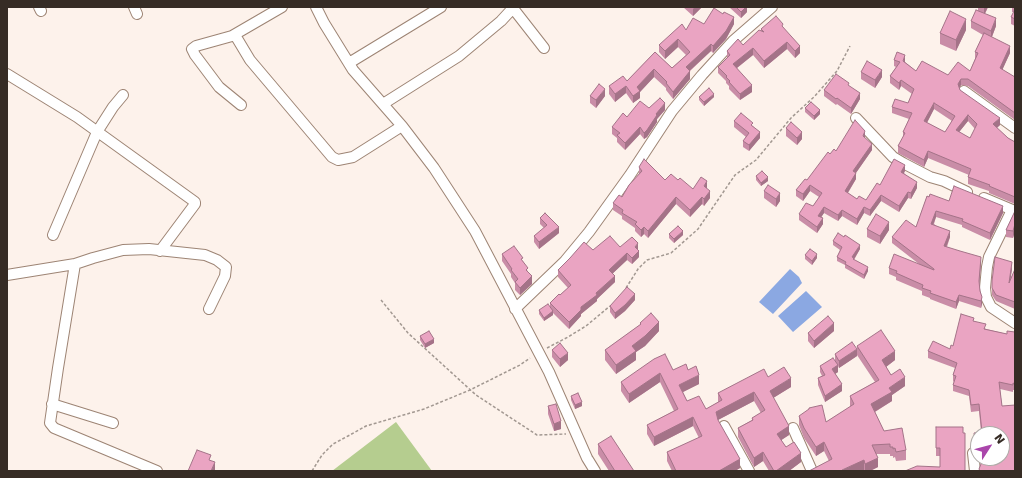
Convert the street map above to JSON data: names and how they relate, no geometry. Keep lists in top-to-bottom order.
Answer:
{
  "north": "top right"
}
